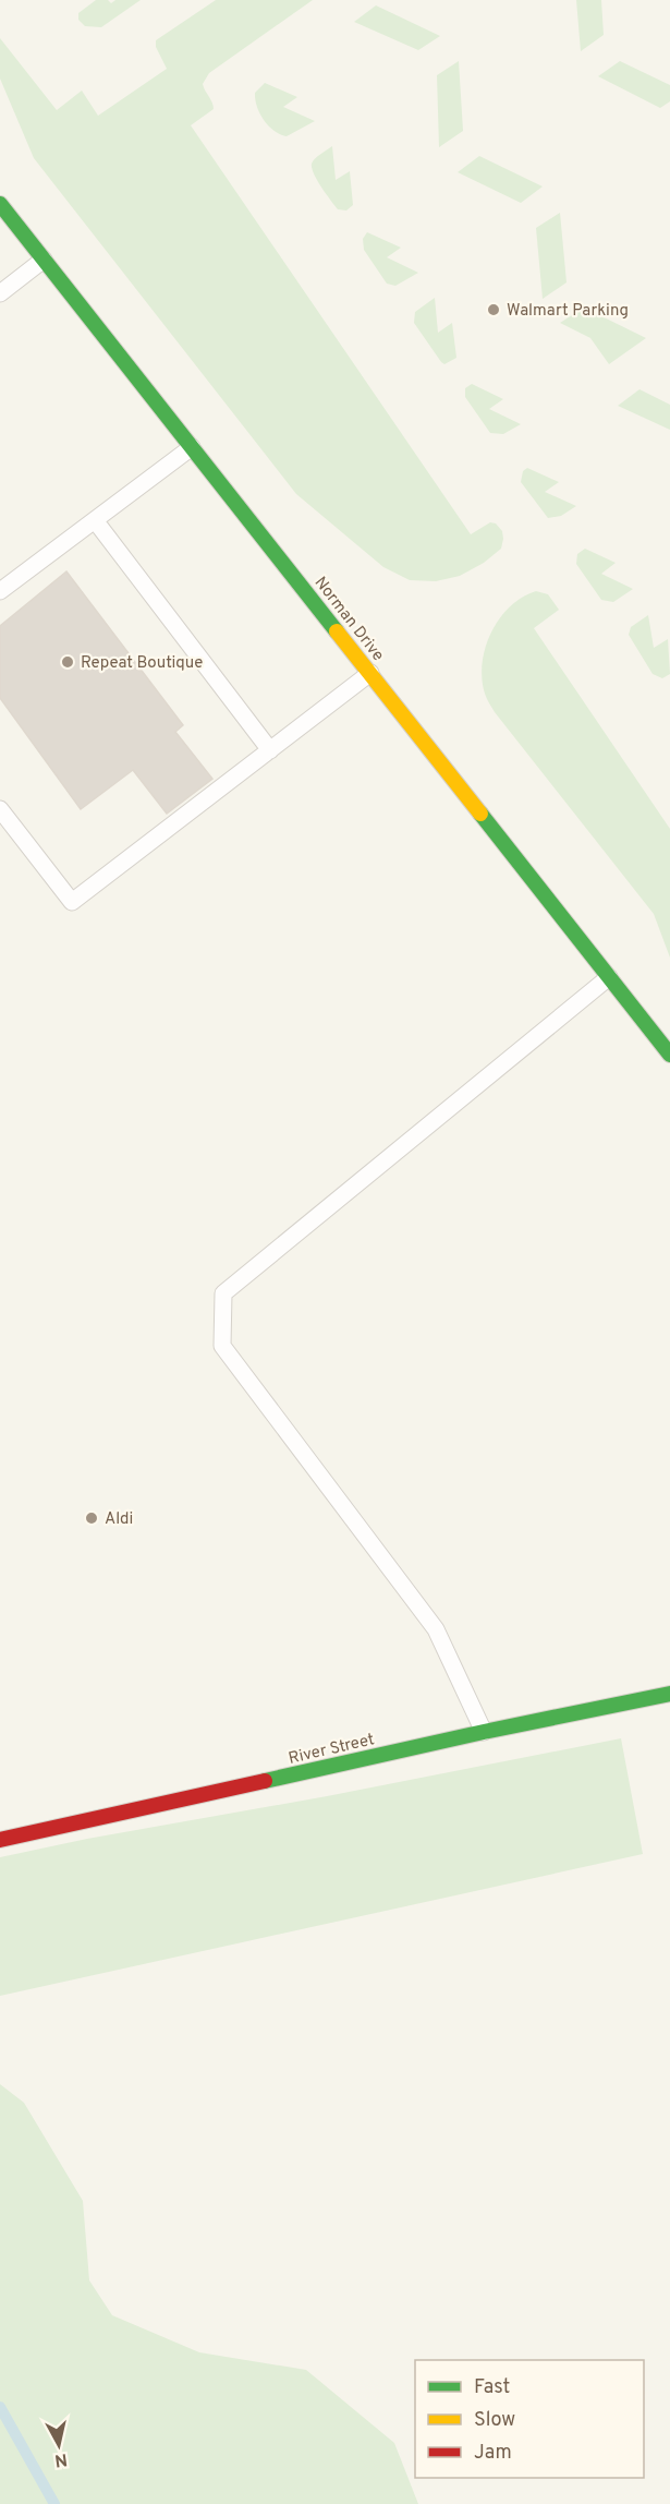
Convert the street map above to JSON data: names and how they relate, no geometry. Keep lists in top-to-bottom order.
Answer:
{
  "streets": {
    "street": ["Norman Drive", "River Street"]
  },
  "places": ["Walmart Parking", "Repeat Boutique", "Aldi"],
  "legend": ["Fast", "Slow", "Jam"],
  "north": "bottom"
}
